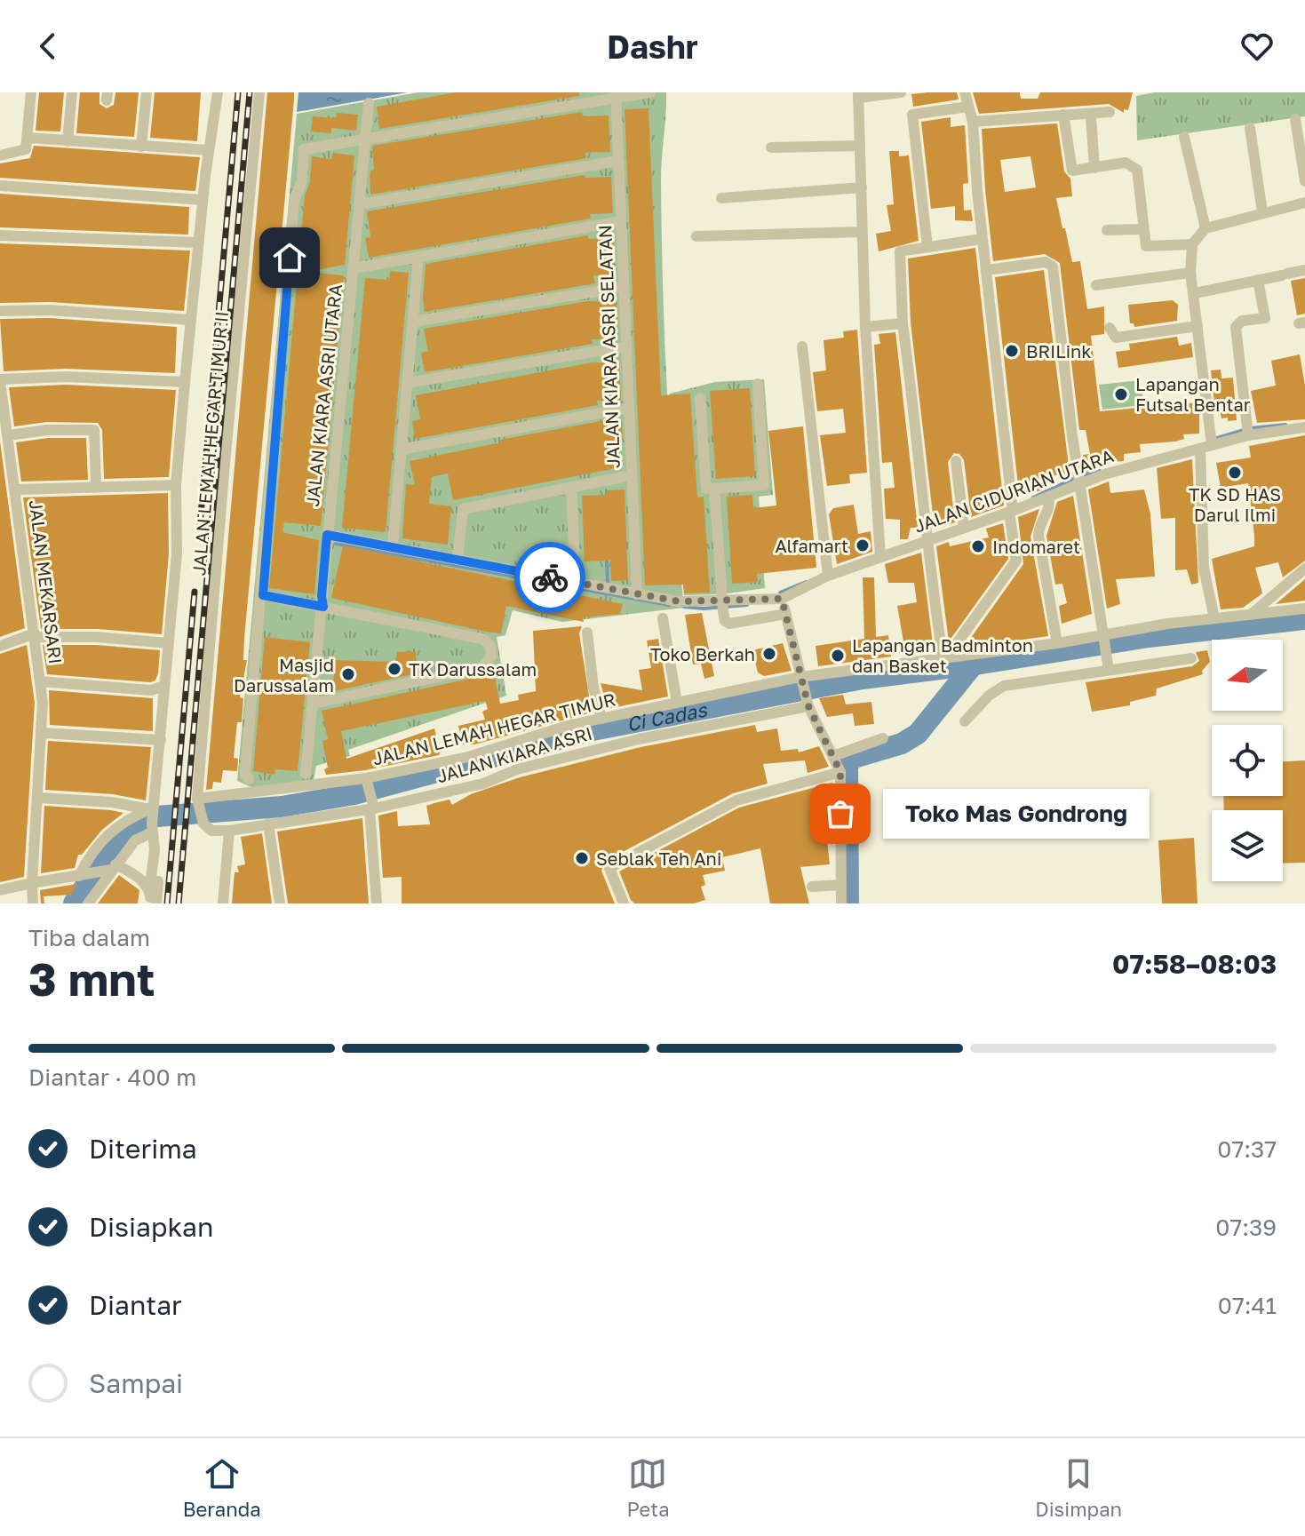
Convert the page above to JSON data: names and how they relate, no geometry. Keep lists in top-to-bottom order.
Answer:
{
  "streets": {
    "street": [
      "JALAN KIARA ASRI SELATAN",
      "JALAN KIARA ASRI UTARA",
      "JALAN LEMAH HEGAR TIMUR II",
      "JALAN CIDURIAN UTARA",
      "JALAN MEKARSARI",
      "JALAN LEMAH HEGAR TIMUR",
      "JALAN KIARA ASRI"
    ]
  },
  "crossings": [
    ["JALAN LEMAH HEGAR TIMUR II", "JALAN LEMAH HEGAR TIMUR"],
    ["JALAN LEMAH HEGAR TIMUR II", "JALAN KIARA ASRI"]
  ],
  "water": ["Ci Cadas"],
  "places": [
    "BRILink",
    "Lapangan Futsal Bentar",
    "TK SD HAS Darul Ilmi",
    "Alfamart",
    "Indomaret",
    "Toko Berkah",
    "Lapangan Badminton dan Basket",
    "TK Darussalam",
    "Masjid Darussalam",
    "Toko Mas Gondrong",
    "Seblak Teh Ani"
  ],
  "north": "left",
  "page": {
    "header": "Dashr",
    "bubble": "Toko Mas Gondrong",
    "heading": ["3 mnt", "Tiba dalam", "07:58–08:03"],
    "bar": "Diantar · 400 m",
    "list": [
      ["Diterima", "07:37"],
      ["Disiapkan", "07:39"],
      ["Diantar", "07:41"],
      "Sampai"
    ],
    "tabs": ["Beranda", "Peta", "Disimpan"]
  }
}
